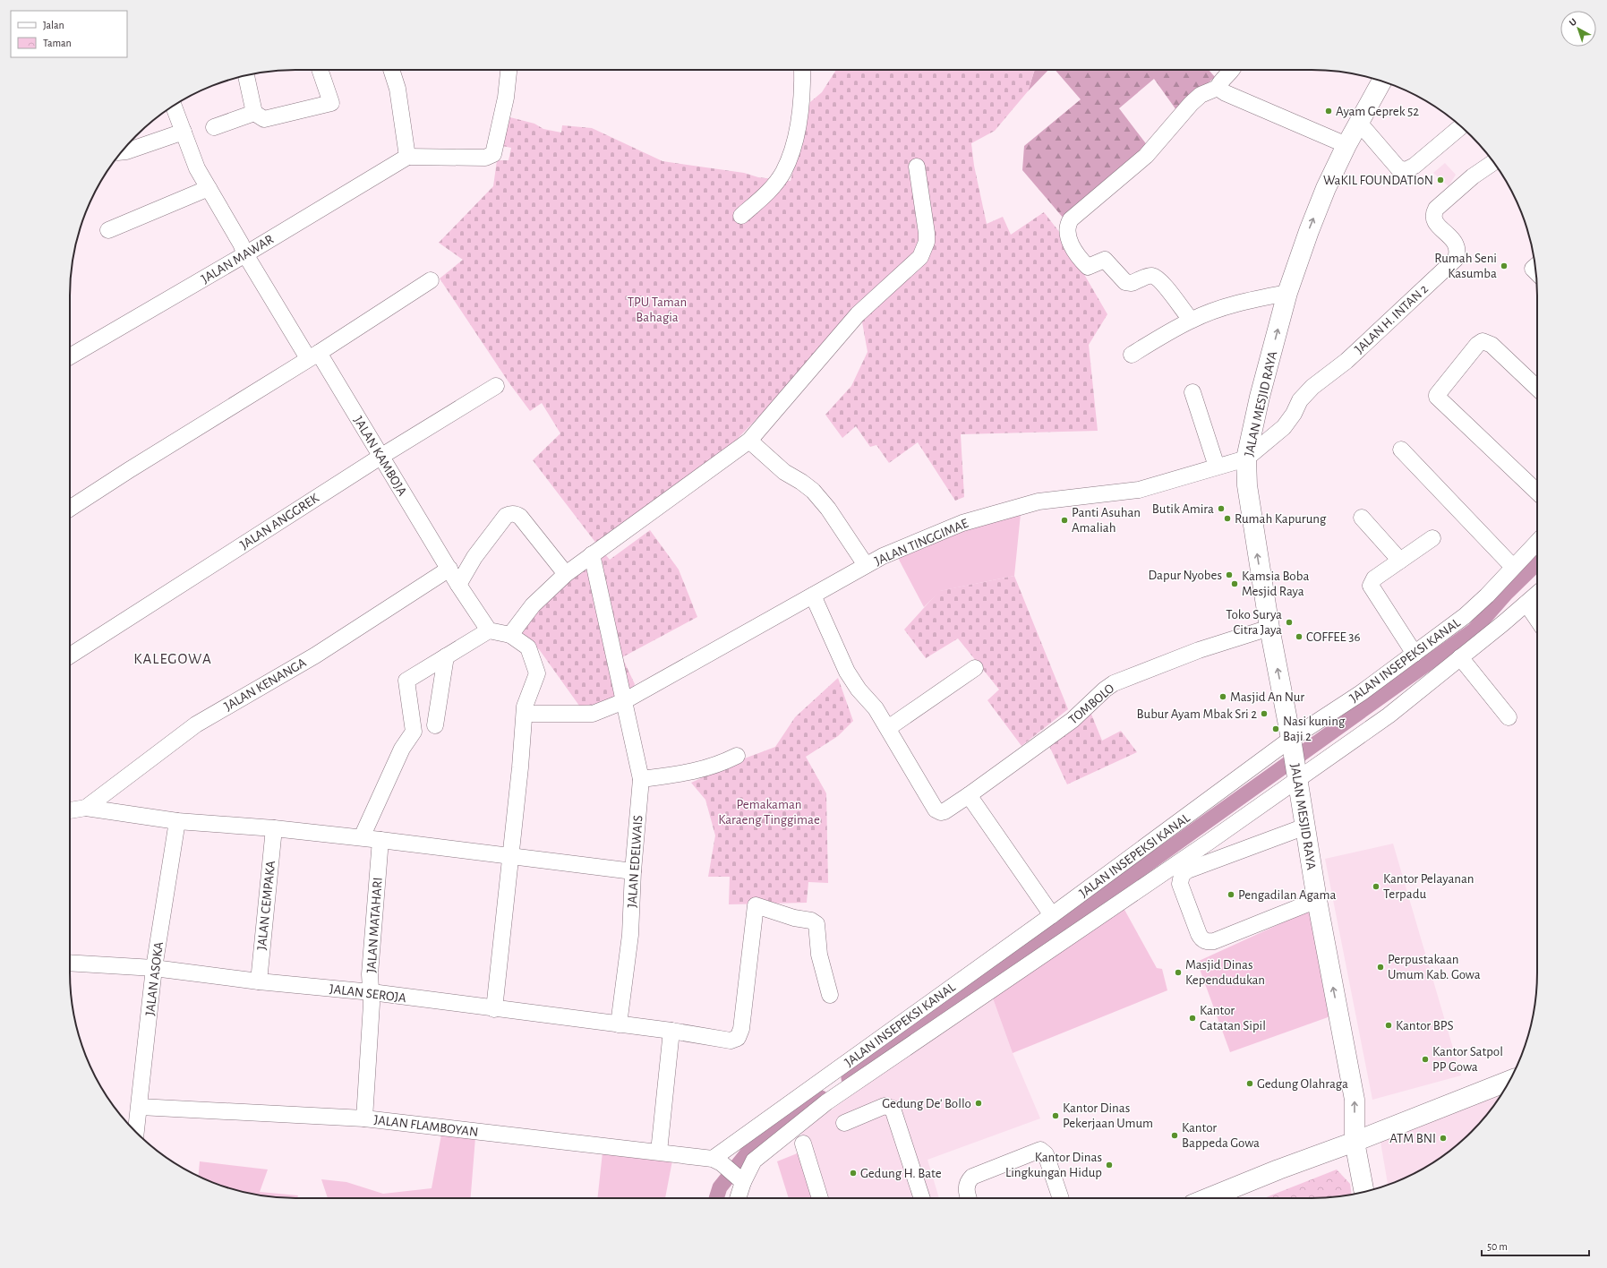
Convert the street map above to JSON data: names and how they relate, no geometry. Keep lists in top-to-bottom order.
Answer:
{
  "streets": {
    "street": [
      "JALAN MAWAR",
      "JALAN H. INTAN 2",
      "JALAN MESJID RAYA",
      "JALAN KAMBOJA",
      "JALAN ANGGREK",
      "JALAN TINGGIMAE",
      "JALAN INSEPEKSI KANAL",
      "JALAN KENANGA",
      "TOMBOLO",
      "JALAN EDELWAIS",
      "JALAN CEMPAKA",
      "JALAN MATAHARI",
      "JALAN ASOKA",
      "JALAN SEROJA",
      "JALAN FLAMBOYAN"
    ]
  },
  "crossings": [
    ["JALAN MAWAR", "JALAN KAMBOJA"],
    ["JALAN H. INTAN 2", "JALAN MESJID RAYA"],
    ["JALAN H. INTAN 2", "JALAN TINGGIMAE"],
    ["JALAN MESJID RAYA", "JALAN TINGGIMAE"],
    ["JALAN MESJID RAYA", "JALAN INSEPEKSI KANAL"],
    ["JALAN MESJID RAYA", "TOMBOLO"],
    ["JALAN KAMBOJA", "JALAN ANGGREK"],
    ["JALAN KAMBOJA", "JALAN KENANGA"],
    ["JALAN TINGGIMAE", "JALAN EDELWAIS"],
    ["JALAN INSEPEKSI KANAL", "JALAN FLAMBOYAN"],
    ["JALAN EDELWAIS", "JALAN SEROJA"],
    ["JALAN CEMPAKA", "JALAN SEROJA"],
    ["JALAN MATAHARI", "JALAN SEROJA"],
    ["JALAN MATAHARI", "JALAN FLAMBOYAN"],
    ["JALAN ASOKA", "JALAN SEROJA"],
    ["JALAN ASOKA", "JALAN FLAMBOYAN"]
  ],
  "one_way": ["JALAN MESJID RAYA"],
  "districts": ["KALEGOWA"],
  "parks": ["TPU Taman Bahagia", "Pemakaman Karaeng Tinggimae"],
  "places": [
    "Ayam Geprek 52",
    "WaKIL FOUNDATI0N",
    "Rumah Seni Kasumba",
    "Butik Amira",
    "Rumah Kapurung",
    "Panti Asuhan Amaliah",
    "Dapur Nyobes",
    "Kamsia Boba Mesjid Raya",
    "Toko Surya Citra Jaya",
    "COFFEE 36",
    "Masjid An Nur",
    "Bubur Ayam Mbak Sri 2",
    "Nasi kuning Baji 2",
    "Kantor Pelayanan Terpadu",
    "Pengadilan Agama",
    "Perpustakaan Umum Kab. Gowa",
    "Masjid Dinas Kependudukan",
    "Kantor Catatan Sipil",
    "Kantor BPS",
    "Kantor Satpol PP Gowa",
    "Gedung Olahraga",
    "Gedung De' Bollo",
    "Kantor Dinas Pekerjaan Umum",
    "Kantor Bappeda Gowa",
    "ATM BNI",
    "Kantor Dinas Lingkungan Hidup",
    "Gedung H. Bate"
  ],
  "legend": ["Jalan", "Taman"],
  "scale_bar": "50 m",
  "north": "top left"
}
